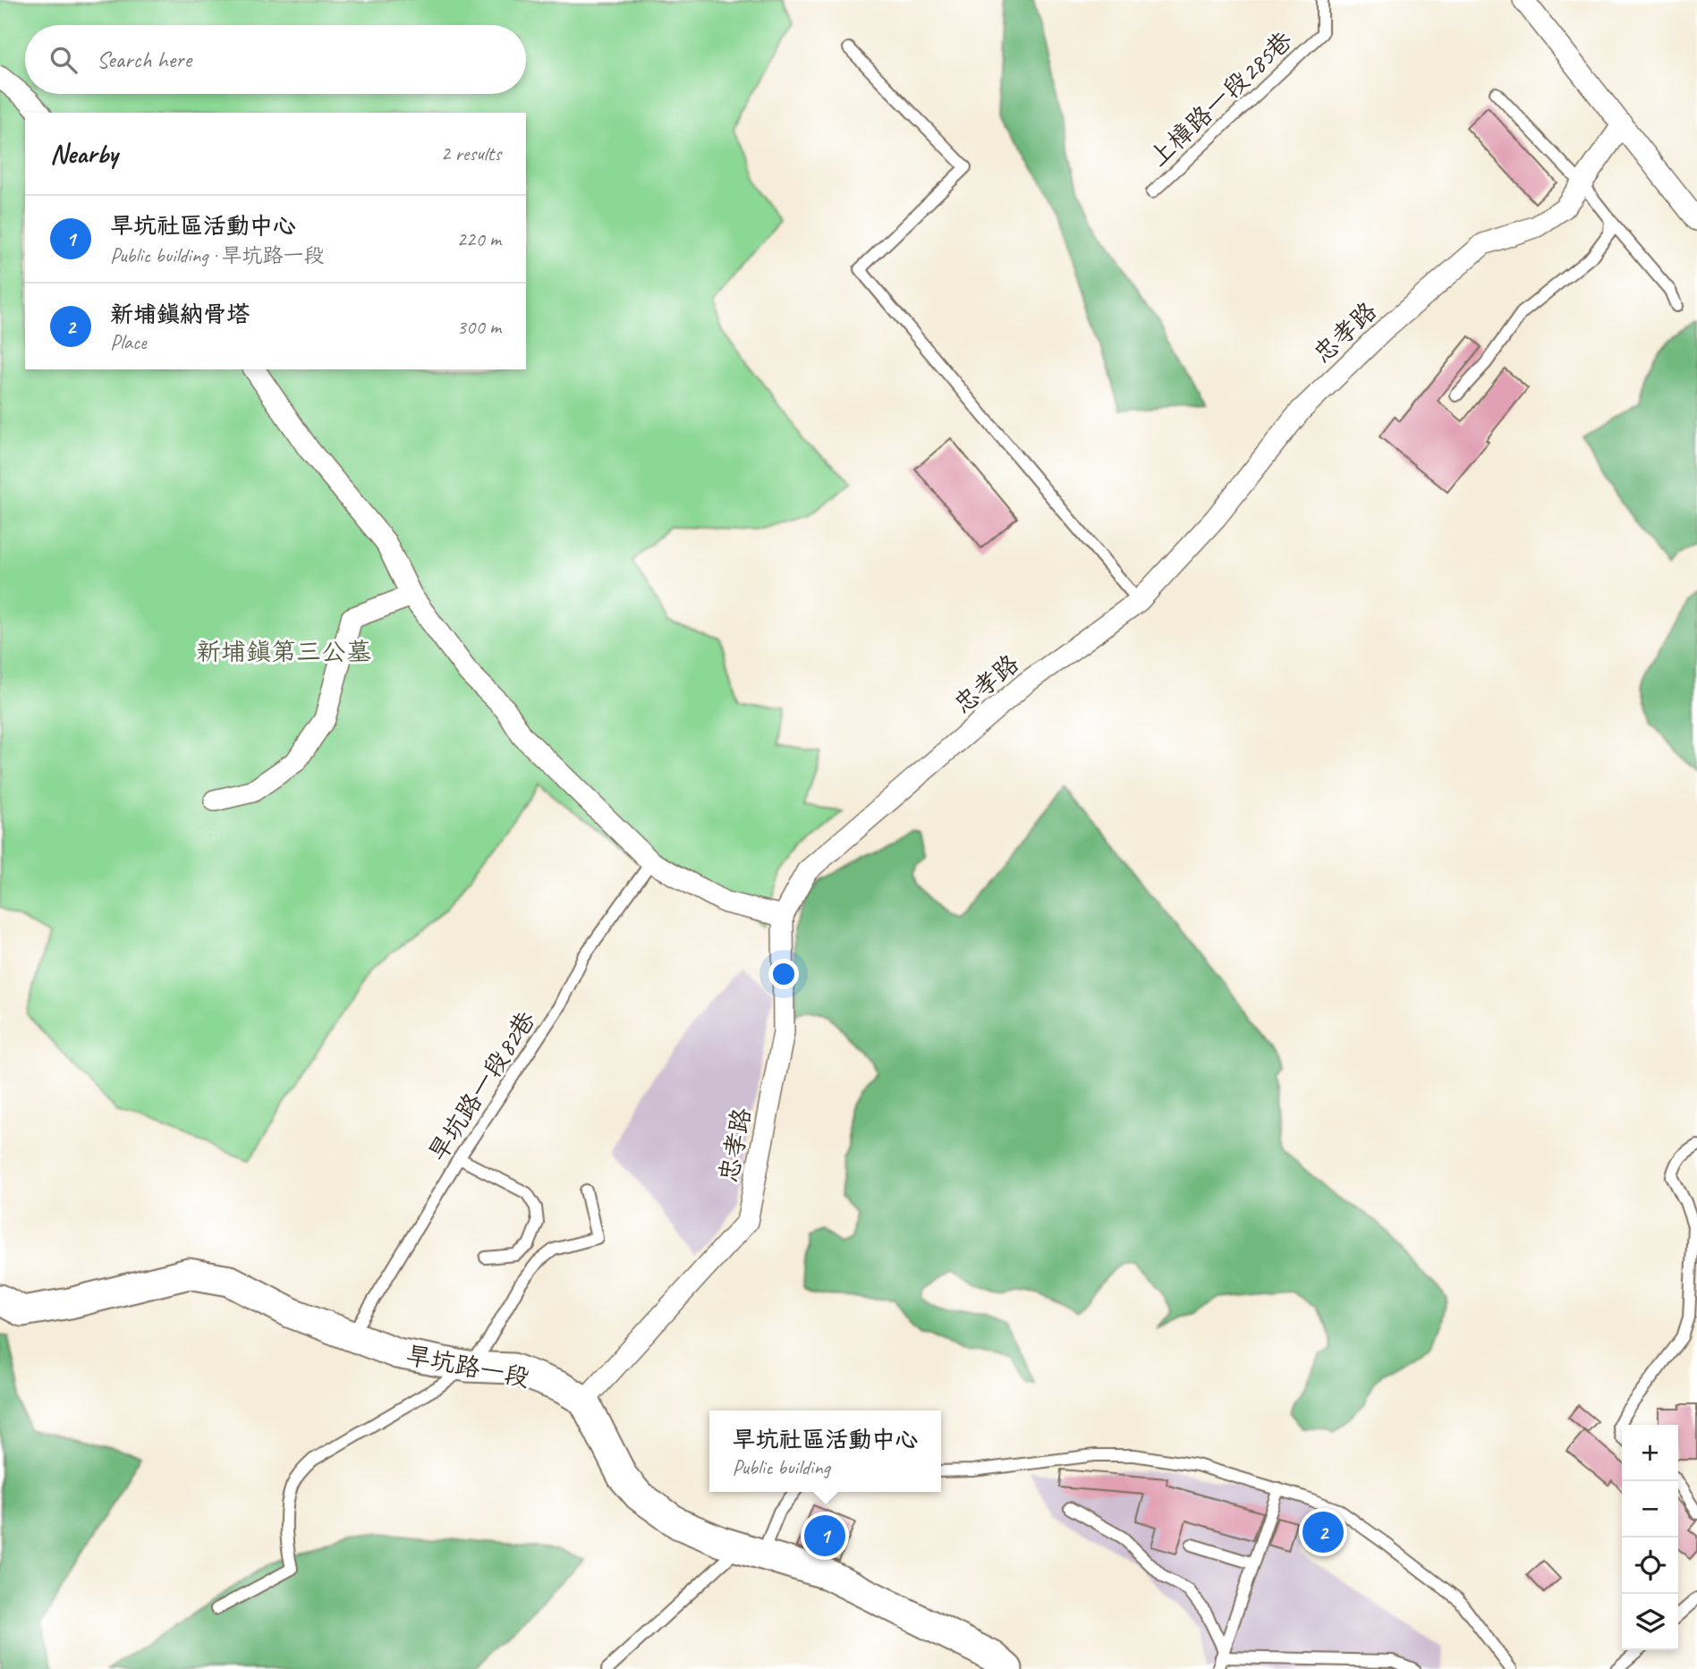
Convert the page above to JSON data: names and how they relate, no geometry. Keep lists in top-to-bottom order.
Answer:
{
  "streets": {
    "street": ["忠孝路", "旱坑路一段"],
    "lane": ["上樟路一段285巷", "旱坑路一段82巷"]
  },
  "crossings": [
    ["忠孝路", "旱坑路一段"],
    ["旱坑路一段82巷", "旱坑路一段"]
  ],
  "parks": ["新埔鎮第三公墓"],
  "page": {
    "search": "Search here",
    "heading": ["Nearby", "2 results"],
    "list": [
      {
        "mark": "1",
        "name": "旱坑社區活動中心",
        "note": "Public building · 旱坑路一段",
        "value": "220 m"
      },
      {
        "mark": "2",
        "name": "新埔鎮納骨塔",
        "note": "Place",
        "value": "300 m"
      }
    ],
    "popup": ["旱坑社區活動中心", "Public building"],
    "map_buttons": ["+", "−"],
    "pins": ["2", "1"]
  }
}
